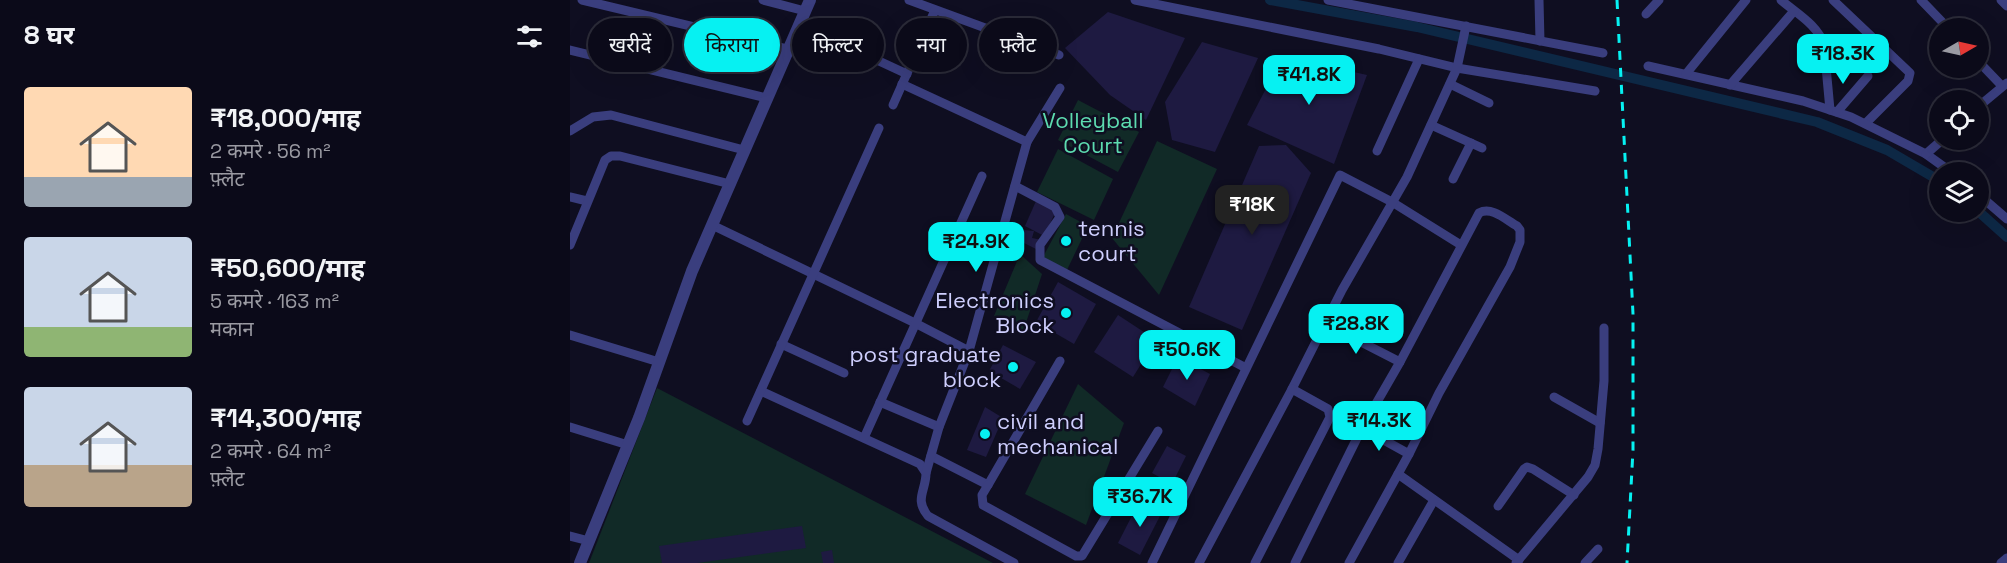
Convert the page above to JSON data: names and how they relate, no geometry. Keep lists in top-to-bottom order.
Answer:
{
  "parks": ["Volleyball Court"],
  "places": [
    "tennis court",
    "Electronics Block",
    "post graduate block",
    "civil and mechanical"
  ],
  "north": "right",
  "page": {
    "heading": "8 घर",
    "chip": [
      "खरीदें",
      "किराया",
      "फ़िल्टर",
      "नया",
      "फ़्लैट"
    ],
    "price": [
      "₹18.3K",
      "₹41.8K",
      "₹18K",
      "₹24.9K",
      "₹28.8K",
      "₹50.6K",
      "₹14.3K",
      "₹36.7K"
    ],
    "list": [
      {
        "name": "₹18,000/माह",
        "note": "2 कमरे · 56 m² · फ़्लैट"
      },
      {
        "name": "₹50,600/माह",
        "note": "5 कमरे · 163 m² · मकान"
      },
      {
        "name": "₹14,300/माह",
        "note": "2 कमरे · 64 m² · फ़्लैट"
      }
    ]
  }
}
